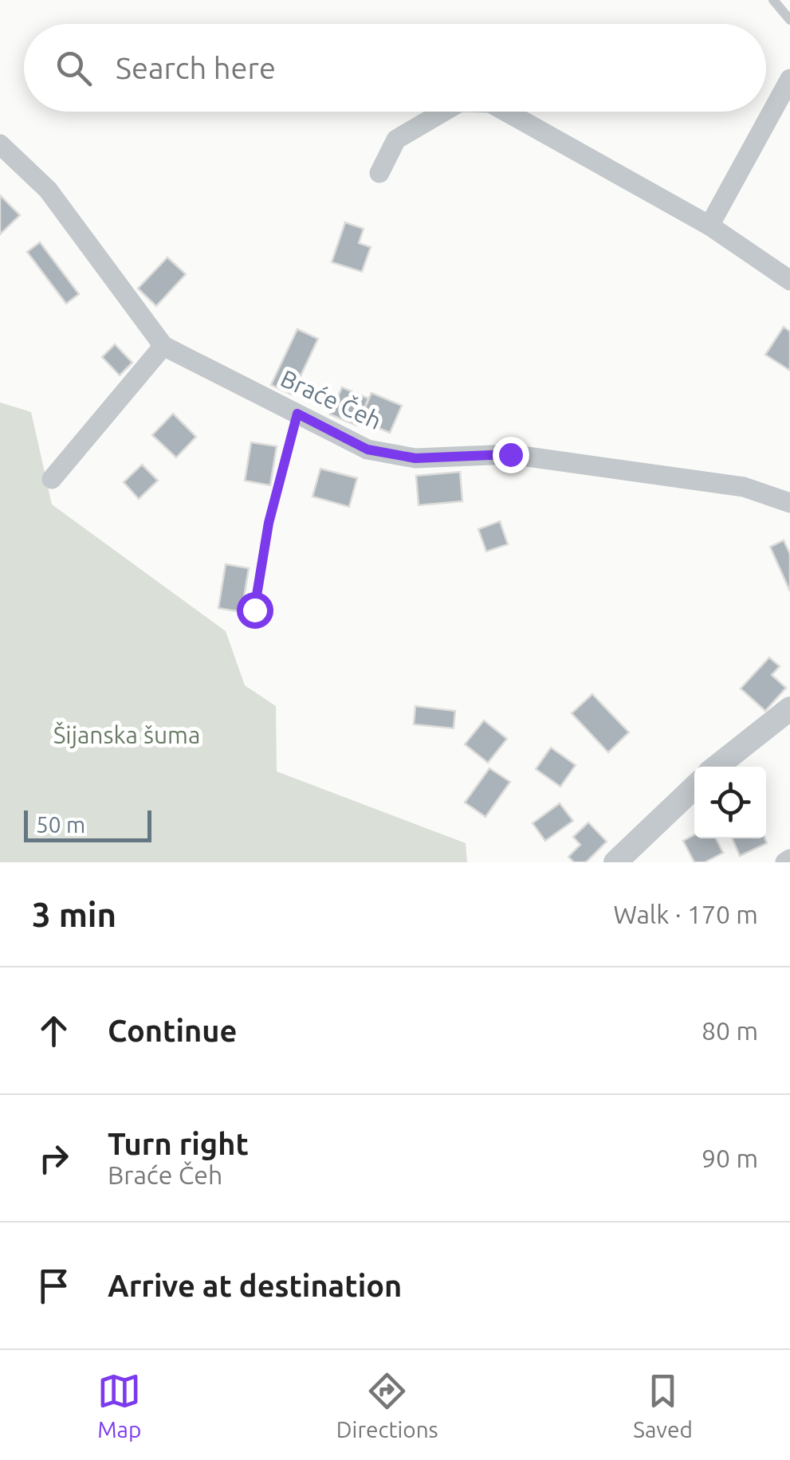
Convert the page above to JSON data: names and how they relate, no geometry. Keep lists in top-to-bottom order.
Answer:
{
  "streets": {
    "street": ["Braće Čeh"]
  },
  "parks": ["Šijanska šuma"],
  "scale_bar": "50 m",
  "page": {
    "search": "Search here",
    "scale": "50 m",
    "heading": ["3 min", "Walk · 170 m"],
    "list": [
      ["Continue", "80 m"],
      ["Turn right", "Braće Čeh", "90 m"],
      "Arrive at destination"
    ],
    "nav": ["Map", "Directions", "Saved"]
  }
}
